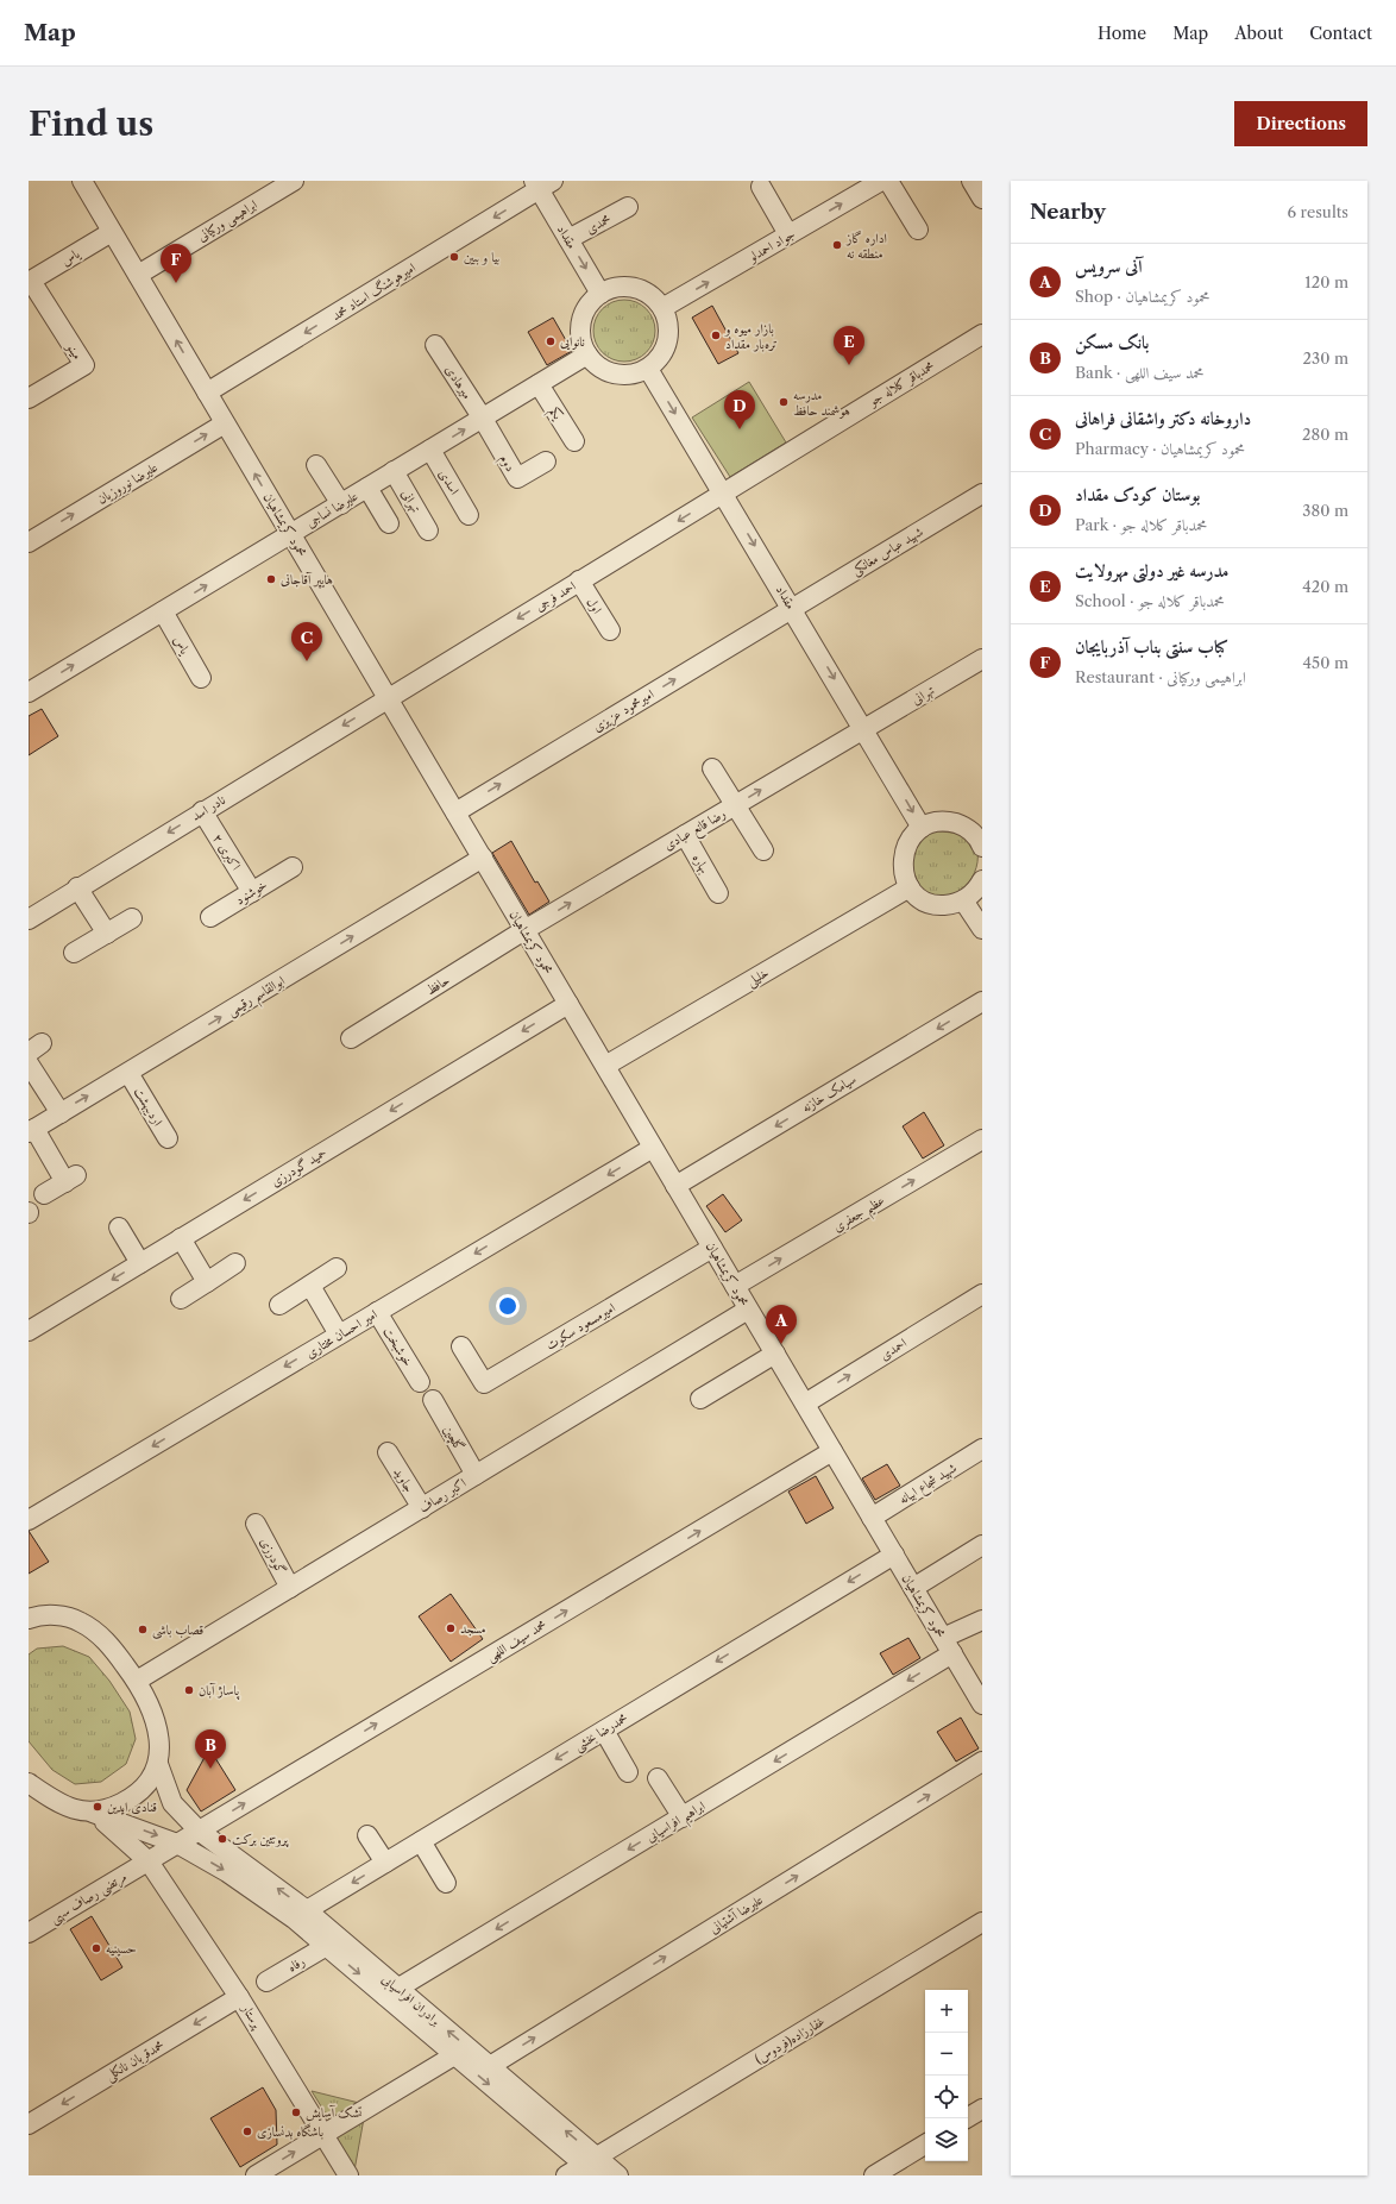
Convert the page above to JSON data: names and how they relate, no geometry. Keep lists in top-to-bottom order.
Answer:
{
  "streets": {
    "street": [
      "ابراهیمی ورکیانی",
      "محمدی",
      "مقداد",
      "جواد احمدلو",
      "یاس",
      "امیرهوشنگ استاد محمد",
      "مینو",
      "میرهادی",
      "محمدباقر کلاله جو",
      "یکم",
      "دوم",
      "اسدی",
      "علیرضا نوروزیان",
      "تهرانی",
      "علیرضا نساجی",
      "محمود کریمشاهیان",
      "شهید عباس مغانکی",
      "احمد فرجی",
      "اول",
      "امیرمحمود عزیزی",
      "نادر اسد",
      "رضا قانع عبادی",
      "اکبری ۲",
      "بهاره",
      "خوشنود",
      "خلیلی",
      "حافظ",
      "ابوالقاسم رقیمی",
      "سیامک خازنه",
      "اردیبهشت",
      "حمید گودرزی",
      "عظیم جعفری",
      "امیرمسعود سکوت",
      "امیر احسان مختاری",
      "خوشبخت",
      "احمدی",
      "گلچین",
      "جاوید",
      "شهید شجاع ابیانه",
      "اکبر رصاف",
      "گودرزی",
      "محمد سیف اللهی",
      "محمدرضا بخشی",
      "ابراهیم افراسیابی",
      "مرتضی رصاف سهی",
      "علیرضا آشتیانی",
      "رفاه",
      "برادران افراسیابی",
      "پرستار",
      "غفارزاده(فردوس)",
      "محمدقربان نانکلی"
    ]
  },
  "crossings": [
    ["ابراهیمی ورکیانی", "محمود کریمشاهیان"],
    ["محمدی", "مقداد"],
    ["مقداد", "جواد احمدلو"],
    ["مقداد", "امیرهوشنگ استاد محمد"],
    ["مقداد", "محمدباقر کلاله جو"],
    ["مقداد", "تهرانی"],
    ["مقداد", "علیرضا نساجی"],
    ["مقداد", "شهید عباس مغانکی"],
    ["مقداد", "احمد فرجی"],
    ["مقداد", "امیرمحمود عزیزی"],
    ["مقداد", "رضا قانع عبادی"],
    ["جواد احمدلو", "علیرضا نساجی"],
    ["یاس", "مینو"],
    ["یاس", "علیرضا نساجی"],
    ["یاس", "محمود کریمشاهیان"],
    ["امیرهوشنگ استاد محمد", "محمود کریمشاهیان"],
    ["میرهادی", "دوم"],
    ["میرهادی", "علیرضا نساجی"],
    ["محمدباقر کلاله جو", "احمد فرجی"],
    ["یکم", "علیرضا نساجی"],
    ["دوم", "علیرضا نساجی"],
    ["اسدی", "علیرضا نساجی"],
    ["علیرضا نوروزیان", "محمود کریمشاهیان"],
    ["تهرانی", "علیرضا نساجی"],
    ["تهرانی", "رضا قانع عبادی"],
    ["علیرضا نساجی", "محمود کریمشاهیان"],
    ["محمود کریمشاهیان", "احمد فرجی"],
    ["محمود کریمشاهیان", "امیرمحمود عزیزی"],
    ["محمود کریمشاهیان", "نادر اسد"],
    ["محمود کریمشاهیان", "رضا قانع عبادی"],
    ["محمود کریمشاهیان", "خلیلی"],
    ["محمود کریمشاهیان", "حافظ"],
    ["محمود کریمشاهیان", "ابوالقاسم رقیمی"],
    ["محمود کریمشاهیان", "سیامک خازنه"],
    ["محمود کریمشاهیان", "حمید گودرزی"],
    ["محمود کریمشاهیان", "عظیم جعفری"],
    ["محمود کریمشاهیان", "امیرمسعود سکوت"],
    ["محمود کریمشاهیان", "امیر احسان مختاری"],
    ["محمود کریمشاهیان", "احمدی"],
    ["محمود کریمشاهیان", "شهید شجاع ابیانه"],
    ["محمود کریمشاهیان", "اکبر رصاف"],
    ["محمود کریمشاهیان", "محمد سیف اللهی"],
    ["محمود کریمشاهیان", "محمدرضا بخشی"],
    ["محمود کریمشاهیان", "ابراهیم افراسیابی"],
    ["شهید عباس مغانکی", "امیرمحمود عزیزی"],
    ["احمد فرجی", "اول"],
    ["احمد فرجی", "نادر اسد"],
    ["نادر اسد", "اکبری ۲"],
    ["رضا قانع عبادی", "بهاره"],
    ["رضا قانع عبادی", "حافظ"],
    ["اکبری ۲", "خوشنود"],
    ["ابوالقاسم رقیمی", "اردیبهشت"],
    ["امیر احسان مختاری", "خوشبخت"],
    ["گلچین", "اکبر رصاف"],
    ["جاوید", "اکبر رصاف"],
    ["اکبر رصاف", "گودرزی"],
    ["محمد سیف اللهی", "مرتضی رصاف سهی"],
    ["محمد سیف اللهی", "برادران افراسیابی"],
    ["محمدرضا بخشی", "برادران افراسیابی"],
    ["ابراهیم افراسیابی", "برادران افراسیابی"],
    ["مرتضی رصاف سهی", "برادران افراسیابی"],
    ["مرتضی رصاف سهی", "پرستار"],
    ["علیرضا آشتیانی", "برادران افراسیابی"],
    ["رفاه", "برادران افراسیابی"],
    ["برادران افراسیابی", "پرستار"],
    ["برادران افراسیابی", "غفارزاده(فردوس)"],
    ["پرستار", "محمدقربان نانکلی"]
  ],
  "one_way": [
    "مقداد",
    "جواد احمدلو",
    "امیرهوشنگ استاد محمد",
    "علیرضا نوروزیان",
    "علیرضا نساجی",
    "احمد فرجی",
    "امیرمحمود عزیزی",
    "نادر اسد",
    "رضا قانع عبادی",
    "ابوالقاسم رقیمی",
    "سیامک خازنه",
    "حمید گودرزی",
    "عظیم جعفری",
    "امیر احسان مختاری",
    "احمدی",
    "محمد سیف اللهی",
    "محمدرضا بخشی",
    "ابراهیم افراسیابی",
    "علیرضا آشتیانی"
  ],
  "places": [
    "اداره گاز منطقه نه",
    "بیا و ببین",
    "بازار میوه و تره‌بار مقداد",
    "نانوایی",
    "مدرسه هوشمند حافظ",
    "هایپر آقاجانی",
    "مسجد",
    "قصاب باشی",
    "پاساژ آبان",
    "قنادی ایدین",
    "پروتئین برکت",
    "حسینیه",
    "تشک آسایش",
    "باشگاه بدنسازی"
  ],
  "page": {
    "header": "Map",
    "nav": [
      "Home",
      "Map",
      "About",
      "Contact"
    ],
    "buttons": "Directions",
    "title": "Find us",
    "heading": ["Nearby", "6 results"],
    "list": [
      {
        "mark": "A",
        "name": "آنی سرویس",
        "note": "Shop · محمود کریمشاهیان",
        "value": "120 m"
      },
      {
        "mark": "B",
        "name": "بانک مسکن",
        "note": "Bank · محمد سیف اللهی",
        "value": "230 m"
      },
      {
        "mark": "C",
        "name": "داروخانه دکتر واشقانی فراهانی",
        "note": "Pharmacy · محمود کریمشاهیان",
        "value": "280 m"
      },
      {
        "mark": "D",
        "name": "بوستان کودک مقداد",
        "note": "Park · محمدباقر کلاله جو",
        "value": "380 m"
      },
      {
        "mark": "E",
        "name": "مدرسه غیر دولتی مهرولایت",
        "note": "School · محمدباقر کلاله جو",
        "value": "420 m"
      },
      {
        "mark": "F",
        "name": "کباب سنتی بناب آذربایجان",
        "note": "Restaurant · ابراهیمی ورکیانی",
        "value": "450 m"
      }
    ],
    "pins": [
      "F",
      "E",
      "D",
      "C",
      "A",
      "B"
    ],
    "map_buttons": ["+", "−"]
  }
}
